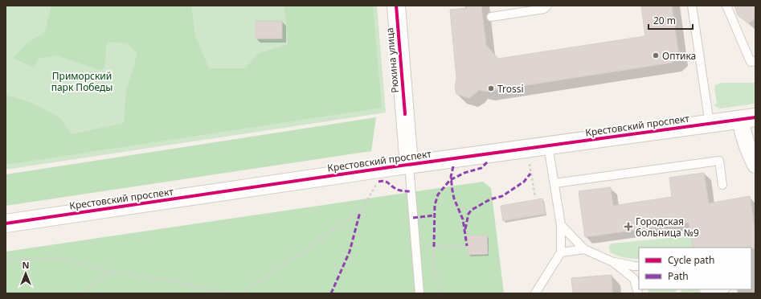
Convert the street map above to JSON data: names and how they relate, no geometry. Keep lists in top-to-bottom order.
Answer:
{
  "streets": {
    "street": ["Рюхина улица", "Крестовский проспект"]
  },
  "crossings": [
    ["Рюхина улица", "Крестовский проспект"]
  ],
  "parks": ["Приморский парк Победы"],
  "places": {
    "other": ["Оптика", "Trossi"],
    "health": ["Городская больница №9"]
  },
  "legend": ["Cycle path", "Path"],
  "scale_bar": "20 m",
  "north": "top"
}
